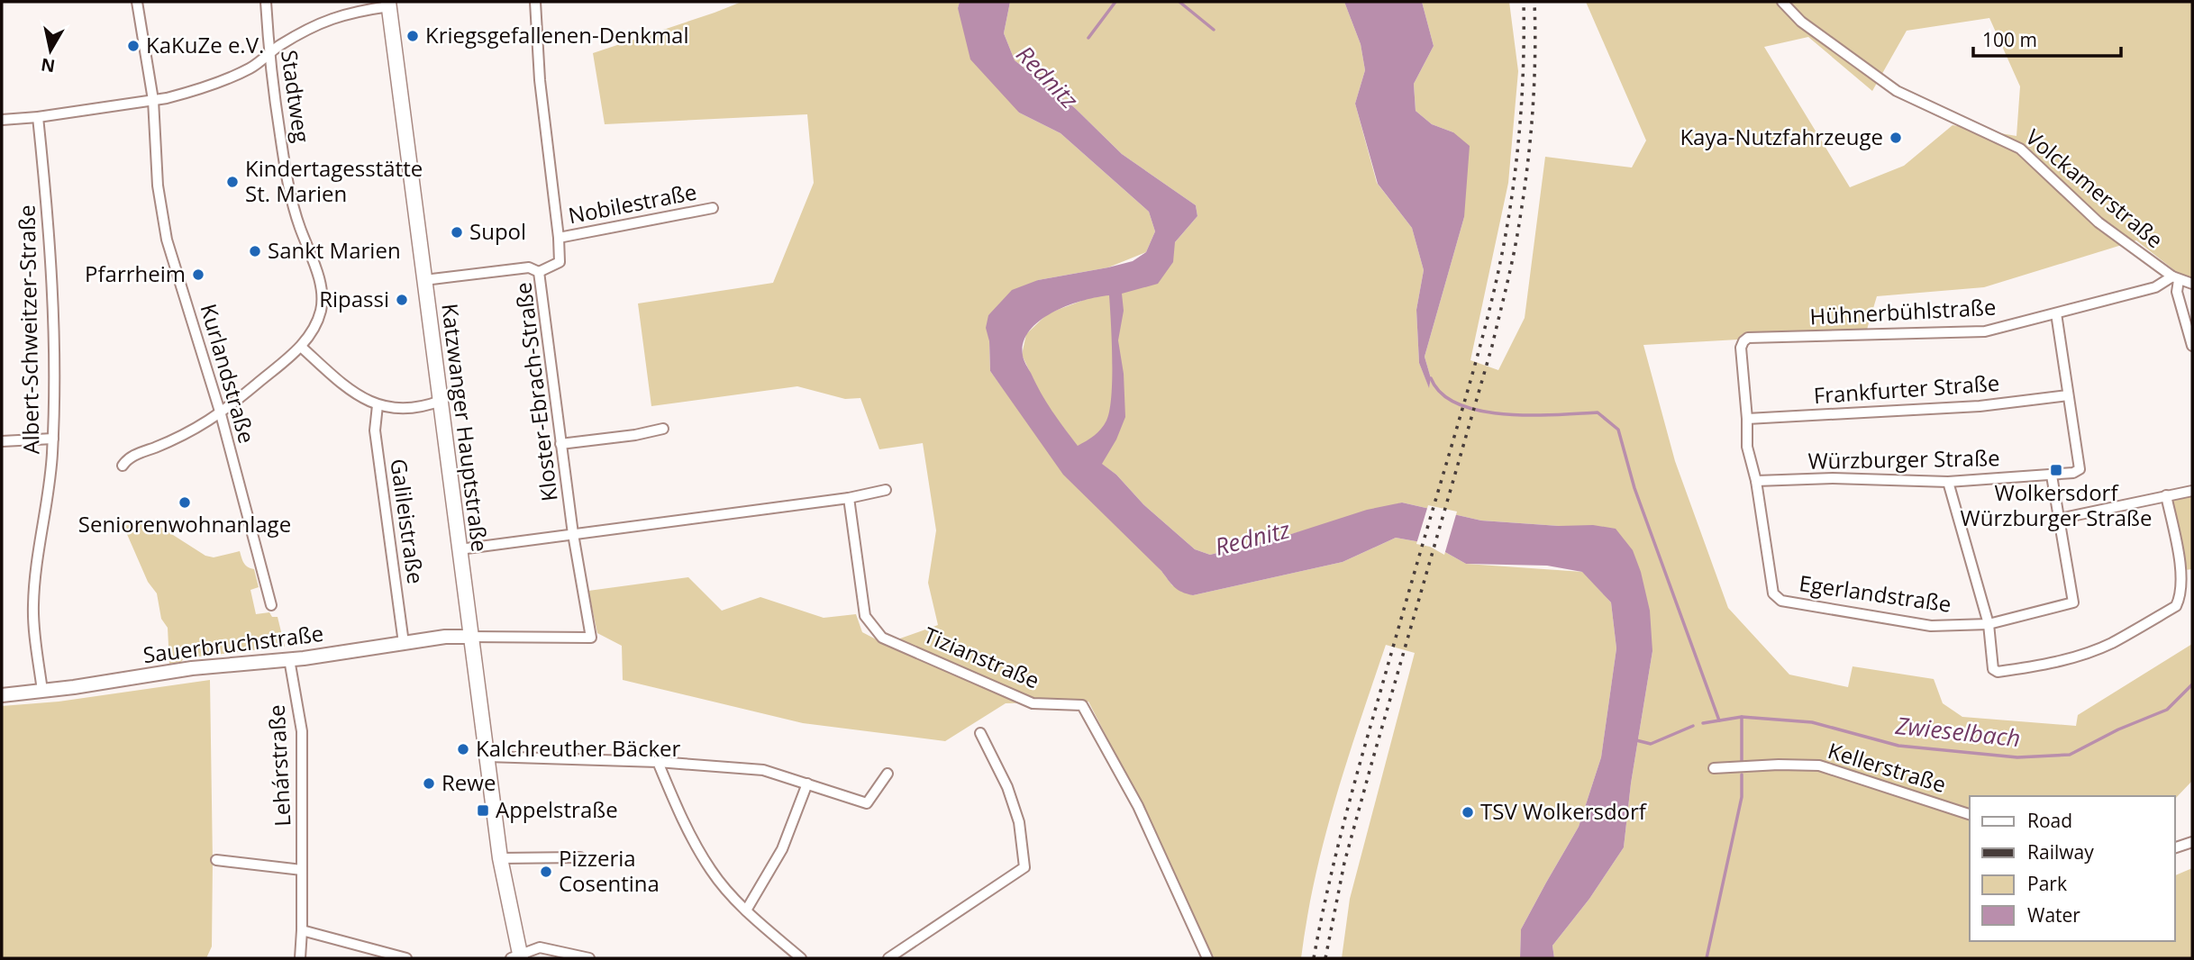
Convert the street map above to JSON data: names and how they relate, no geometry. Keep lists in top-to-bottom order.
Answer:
{
  "streets": {
    "main road": ["Katzwanger Hauptstraße"],
    "street": [
      "Stadtweg",
      "Volckamerstraße",
      "Nobilestraße",
      "Hühnerbühlstraße",
      "Albert-Schweitzer-Straße",
      "Kurlandstraße",
      "Frankfurter Straße",
      "Kloster-Ebrach-Straße",
      "Würzburger Straße",
      "Galileistraße",
      "Egerlandstraße",
      "Sauerbruchstraße",
      "Tizianstraße",
      "Lehárstraße",
      "Kellerstraße"
    ]
  },
  "crossings": [
    ["Stadtweg", "Kurlandstraße"],
    ["Volckamerstraße", "Hühnerbühlstraße"],
    ["Nobilestraße", "Kloster-Ebrach-Straße"],
    ["Hühnerbühlstraße", "Frankfurter Straße"],
    ["Albert-Schweitzer-Straße", "Sauerbruchstraße"],
    ["Frankfurter Straße", "Würzburger Straße"],
    ["Kloster-Ebrach-Straße", "Katzwanger Hauptstraße"],
    ["Kloster-Ebrach-Straße", "Sauerbruchstraße"],
    ["Katzwanger Hauptstraße", "Sauerbruchstraße"],
    ["Würzburger Straße", "Egerlandstraße"],
    ["Galileistraße", "Sauerbruchstraße"],
    ["Sauerbruchstraße", "Lehárstraße"]
  ],
  "water": ["Rednitz", "Zwieselbach"],
  "places": {
    "other": [
      "Kriegsgefallenen-Denkmal",
      "KaKuZe e.V.",
      "Kaya-Nutzfahrzeuge",
      "Kindertagesstätte St. Marien",
      "Supol",
      "Sankt Marien",
      "Pfarrheim",
      "Ripassi",
      "Seniorenwohnanlage",
      "Kalchreuther Bäcker",
      "Rewe",
      "TSV Wolkersdorf",
      "Pizzeria Cosentina"
    ],
    "transit": ["Wolkersdorf Würzburger Straße", "Appelstraße"]
  },
  "legend": [
    "Road",
    "Railway",
    "Park",
    "Water"
  ],
  "scale_bar": "100 m",
  "north": "bottom"
}
